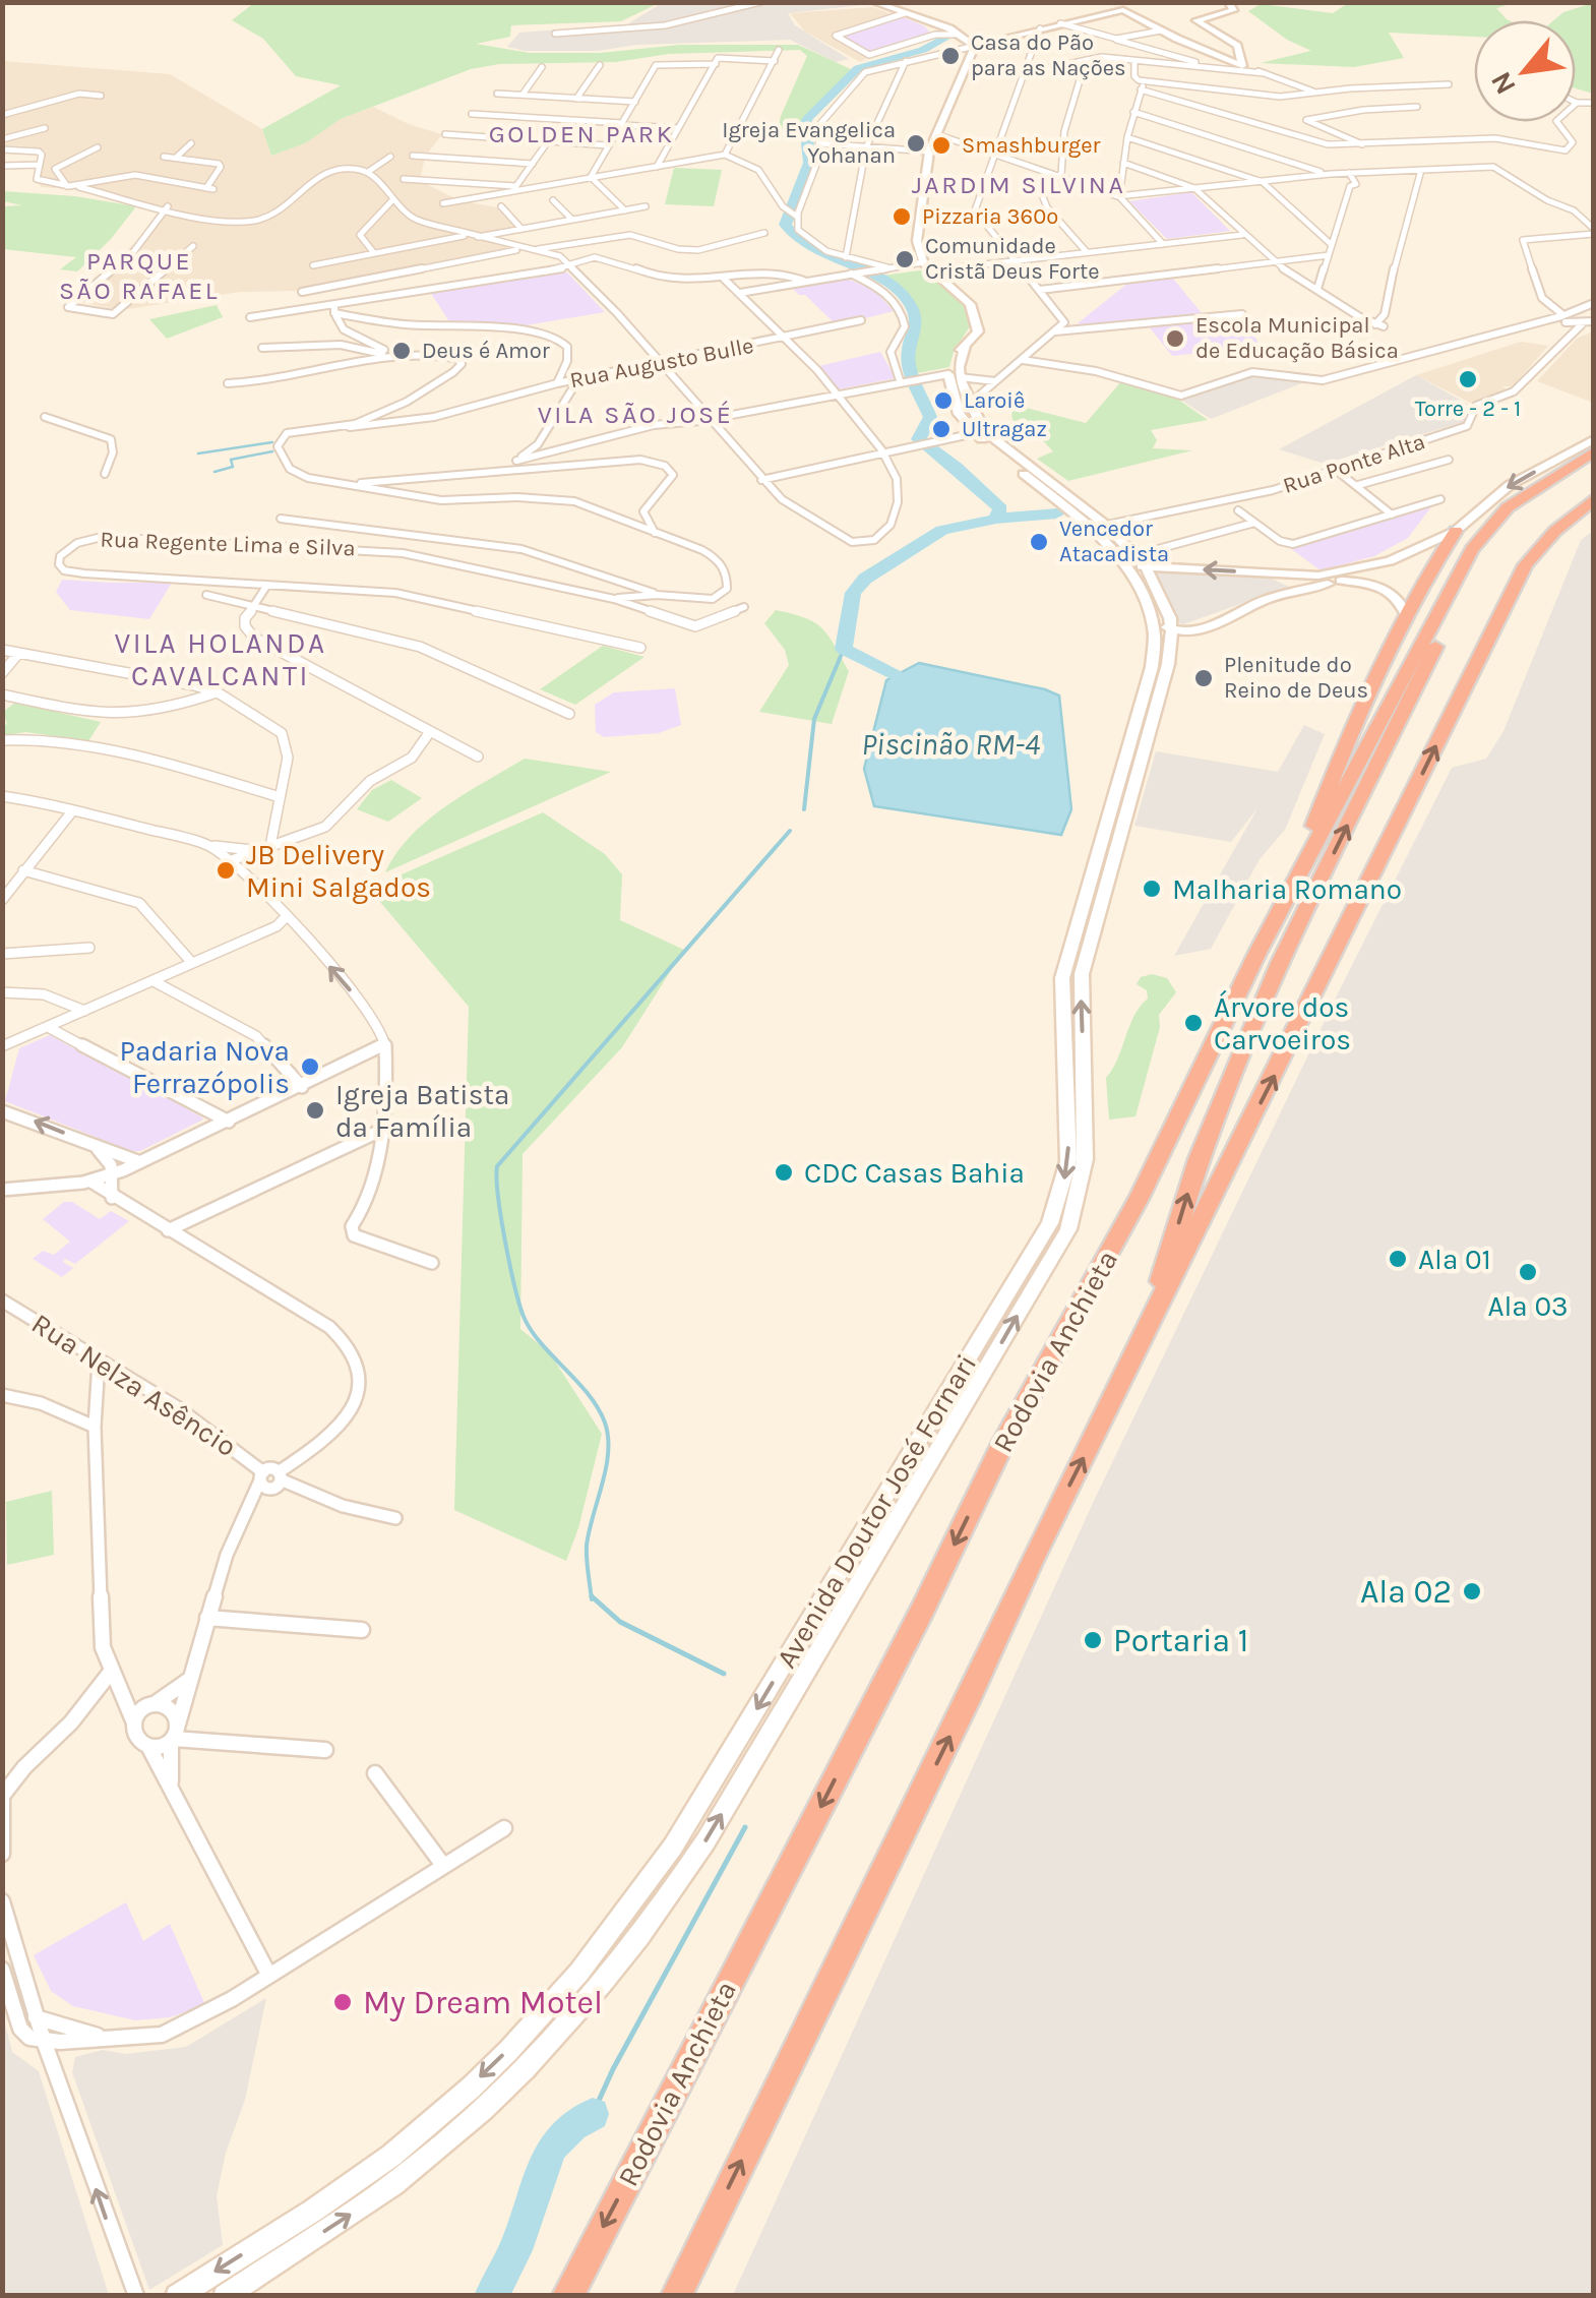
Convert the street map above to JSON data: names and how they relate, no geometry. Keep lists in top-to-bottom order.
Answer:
{
  "streets": {
    "highway": ["Rodovia Anchieta"],
    "street": [
      "Rua Augusto Bulle",
      "Rua Ponte Alta",
      "Rua Regente Lima e Silva",
      "Rua Nelza Asêncio",
      "Avenida Doutor José Fornari"
    ]
  },
  "crossings": [
    ["Rua Ponte Alta", "Avenida Doutor José Fornari"]
  ],
  "districts": [
    "GOLDEN PARK",
    "JARDIM SILVINA",
    "PARQUE SÃO RAFAEL",
    "VILA SÃO JOSÉ",
    "VILA HOLANDA CAVALCANTI"
  ],
  "water": ["Piscinão RM-4"],
  "places": [
    "Casa do Pão para as Nações",
    "Igreja Evangelica Yohanan",
    "Smashburger",
    "Pizzaria 360º",
    "Comunidade Cristã Deus Forte",
    "Escola Municipal de Educação Básica",
    "Deus é Amor",
    "Torre - 2 - 1",
    "Laroiê",
    "Ultragaz",
    "Vencedor Atacadista",
    "Plenitude do Reino de Deus",
    "JB Delivery Mini Salgados",
    "Malharia Romano",
    "Árvore dos Carvoeiros",
    "Padaria Nova Ferrazópolis",
    "Igreja Batista da Família",
    "CDC Casas Bahia",
    "Ala 01",
    "Ala 03",
    "Ala 02",
    "Portaria 1",
    "My Dream Motel"
  ],
  "north": "bottom left"
}
